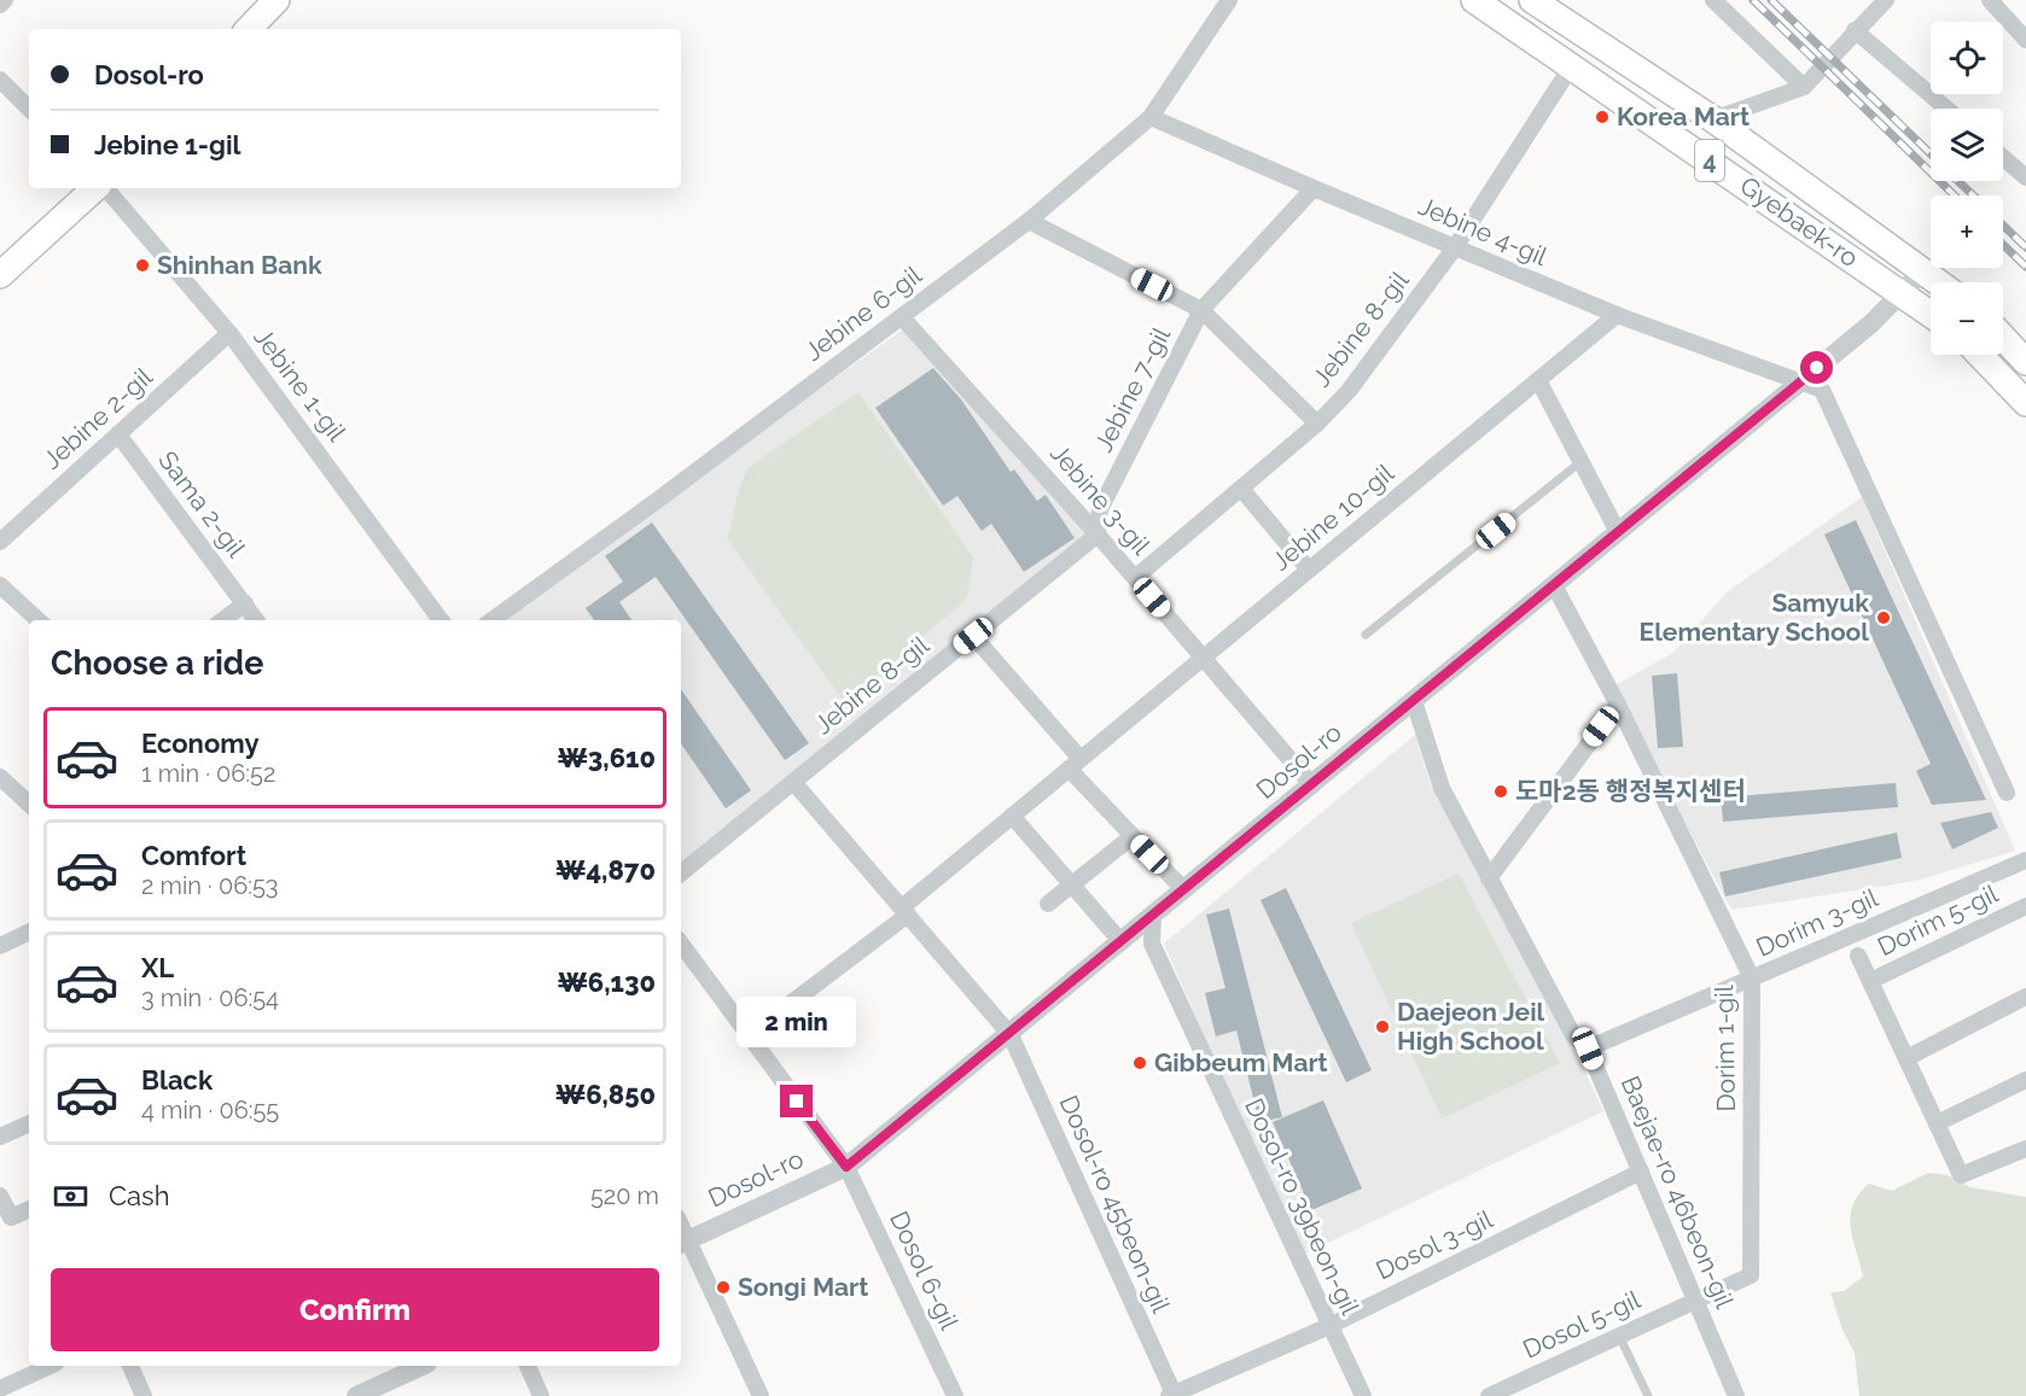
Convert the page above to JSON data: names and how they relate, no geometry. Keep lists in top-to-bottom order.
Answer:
{
  "streets": {
    "main road": ["4", "Gyebaek-ro"],
    "street": [
      "Jebine 4-gil",
      "Jebine 6-gil",
      "Jebine 8-gil",
      "Jebine 1-gil",
      "Jebine 7-gil",
      "Jebine 2-gil",
      "Jebine 3-gil",
      "Sama 2-gil",
      "Jebine 10-gil",
      "Dosol-ro",
      "Dorim 5-gil",
      "Dorim 3-gil",
      "Dorim 1-gil",
      "Baejae-ro 46beon-gil",
      "Dosol-ro 45beon-gil",
      "Dosol-ro 39beon-gil",
      "Dosol 3-gil",
      "Dosol 6-gil",
      "Dosol 5-gil"
    ]
  },
  "crossings": [
    ["Gyebaek-ro", "Jebine 8-gil"],
    ["Gyebaek-ro", "Dosol-ro"],
    ["Jebine 4-gil", "Jebine 6-gil"],
    ["Jebine 4-gil", "Jebine 8-gil"],
    ["Jebine 4-gil", "Jebine 7-gil"],
    ["Jebine 4-gil", "Jebine 10-gil"],
    ["Jebine 4-gil", "Dosol-ro"],
    ["Jebine 6-gil", "Jebine 7-gil"],
    ["Jebine 6-gil", "Jebine 3-gil"],
    ["Jebine 8-gil", "Jebine 7-gil"],
    ["Jebine 8-gil", "Jebine 3-gil"],
    ["Jebine 1-gil", "Jebine 2-gil"],
    ["Jebine 7-gil", "Jebine 3-gil"],
    ["Jebine 2-gil", "Sama 2-gil"],
    ["Jebine 3-gil", "Jebine 10-gil"],
    ["Jebine 3-gil", "Dosol-ro"],
    ["Dosol-ro", "Dorim 1-gil"],
    ["Dosol-ro", "Baejae-ro 46beon-gil"],
    ["Dosol-ro", "Dosol-ro 45beon-gil"],
    ["Dosol-ro", "Dosol-ro 39beon-gil"],
    ["Dosol-ro", "Dosol 6-gil"],
    ["Dorim 3-gil", "Dorim 1-gil"],
    ["Dorim 3-gil", "Baejae-ro 46beon-gil"],
    ["Dorim 1-gil", "Baejae-ro 46beon-gil"],
    ["Dorim 1-gil", "Dosol 5-gil"],
    ["Baejae-ro 46beon-gil", "Dosol 3-gil"],
    ["Baejae-ro 46beon-gil", "Dosol 5-gil"],
    ["Dosol-ro 45beon-gil", "Dosol 3-gil"],
    ["Dosol-ro 39beon-gil", "Dosol 3-gil"]
  ],
  "places": [
    "Korea Mart",
    "Shinhan Bank",
    "Samyuk Elementary School",
    "도마2동 행정복지센터",
    "Daejeon Jeil High School",
    "Gibbeum Mart",
    "Songi Mart"
  ],
  "page": {
    "map_buttons": ["+", "−"],
    "banner": ["Dosol-ro", "Jebine 1-gil"],
    "heading": "Choose a ride",
    "list": [
      {
        "name": "Economy",
        "note": "1 min · 06:52",
        "value": "₩3,610"
      },
      {
        "name": "Comfort",
        "note": "2 min · 06:53",
        "value": "₩4,870"
      },
      {
        "name": "XL",
        "note": "3 min · 06:54",
        "value": "₩6,130"
      },
      {
        "name": "Black",
        "note": "4 min · 06:55",
        "value": "₩6,850"
      }
    ],
    "bubble": "2 min",
    "pay": ["Cash", "520 m"],
    "buttons": "Confirm"
  }
}
